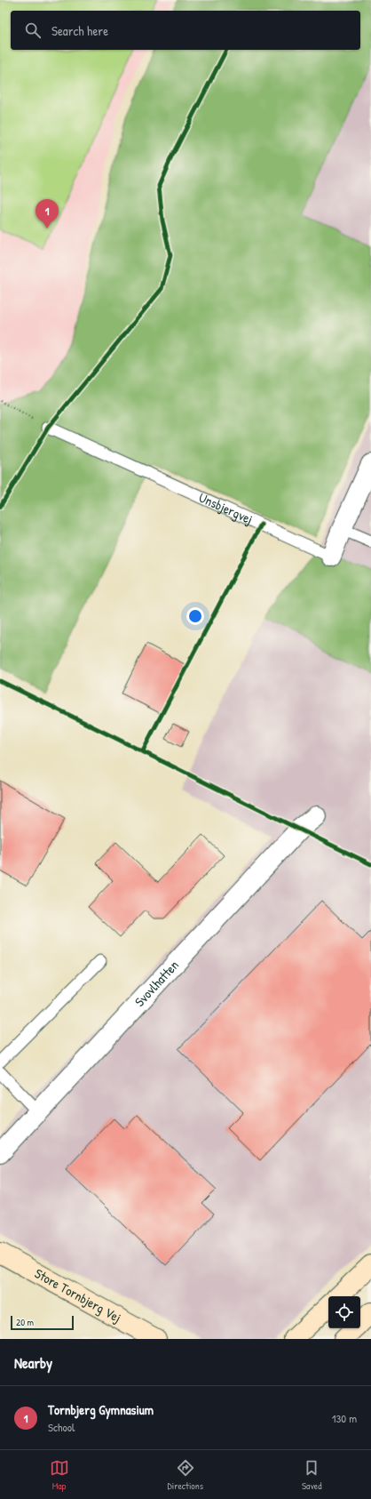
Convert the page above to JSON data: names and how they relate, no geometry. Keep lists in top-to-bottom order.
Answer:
{
  "streets": {
    "street": ["Unsbjergvej", "Svovlhatten", "Store Tornbjerg Vej"]
  },
  "scale_bar": "20 m",
  "page": {
    "search": "Search here",
    "pins": "1",
    "scale": "20 m",
    "heading": "Nearby",
    "list": [
      {
        "mark": "1",
        "name": "Tornbjerg Gymnasium",
        "note": "School",
        "value": "130 m"
      }
    ],
    "nav": ["Map", "Directions", "Saved"]
  }
}
